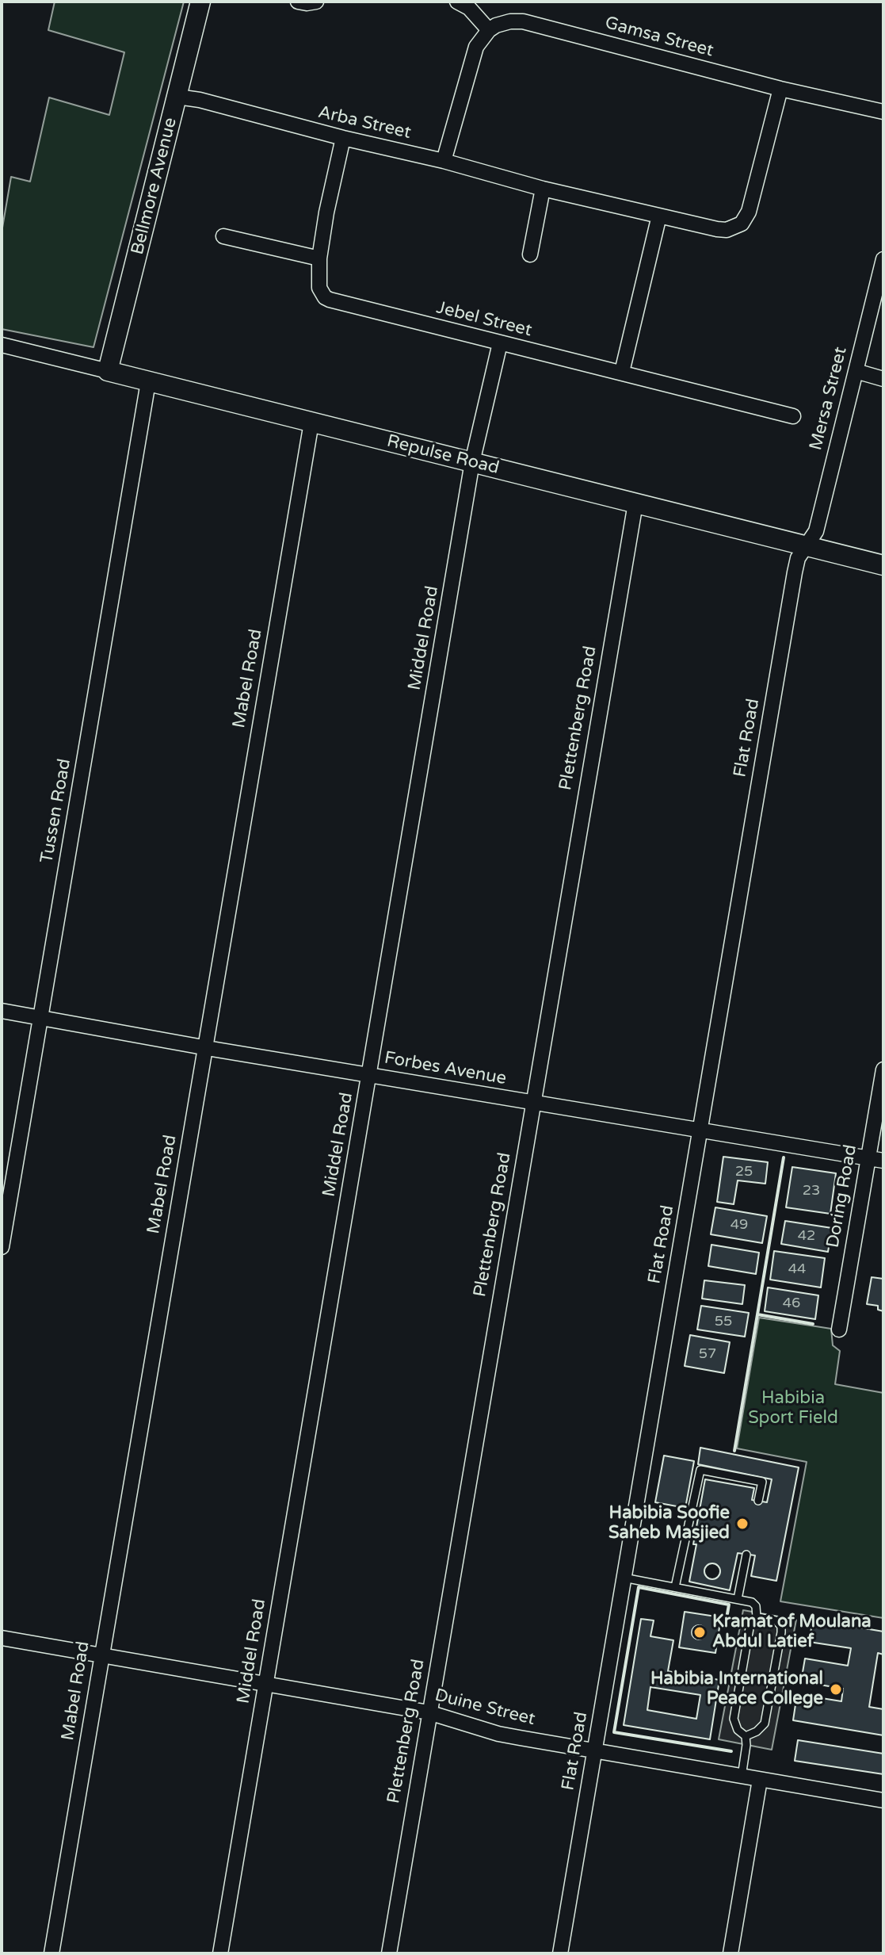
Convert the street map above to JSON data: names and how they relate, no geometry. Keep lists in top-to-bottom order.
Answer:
{
  "streets": {
    "street": [
      "Gamsa Street",
      "Arba Street",
      "Bellmore Avenue",
      "Jebel Street",
      "Mersa Street",
      "Repulse Road",
      "Middel Road",
      "Mabel Road",
      "Plettenberg Road",
      "Flat Road",
      "Tussen Road",
      "Forbes Avenue",
      "Doring Road",
      "Duine Street"
    ]
  },
  "crossings": [
    ["Gamsa Street", "Arba Street"],
    ["Arba Street", "Bellmore Avenue"],
    ["Arba Street", "Jebel Street"],
    ["Bellmore Avenue", "Repulse Road"],
    ["Jebel Street", "Middel Road"],
    ["Mersa Street", "Repulse Road"],
    ["Mersa Street", "Flat Road"],
    ["Repulse Road", "Middel Road"],
    ["Repulse Road", "Mabel Road"],
    ["Repulse Road", "Plettenberg Road"],
    ["Repulse Road", "Flat Road"],
    ["Repulse Road", "Tussen Road"],
    ["Middel Road", "Forbes Avenue"],
    ["Middel Road", "Duine Street"],
    ["Mabel Road", "Forbes Avenue"],
    ["Mabel Road", "Duine Street"],
    ["Plettenberg Road", "Forbes Avenue"],
    ["Plettenberg Road", "Duine Street"],
    ["Flat Road", "Forbes Avenue"],
    ["Flat Road", "Duine Street"],
    ["Tussen Road", "Forbes Avenue"],
    ["Forbes Avenue", "Doring Road"]
  ],
  "parks": ["Habibia Sport Field"],
  "places": ["Habibia Soofie Saheb Masjied", "Kramat of Moulana Abdul Latief", "Habibia International Peace College"],
  "house_numbers": [
    "25",
    "23",
    "49",
    "42",
    "44",
    "46",
    "55",
    "57"
  ]
}
